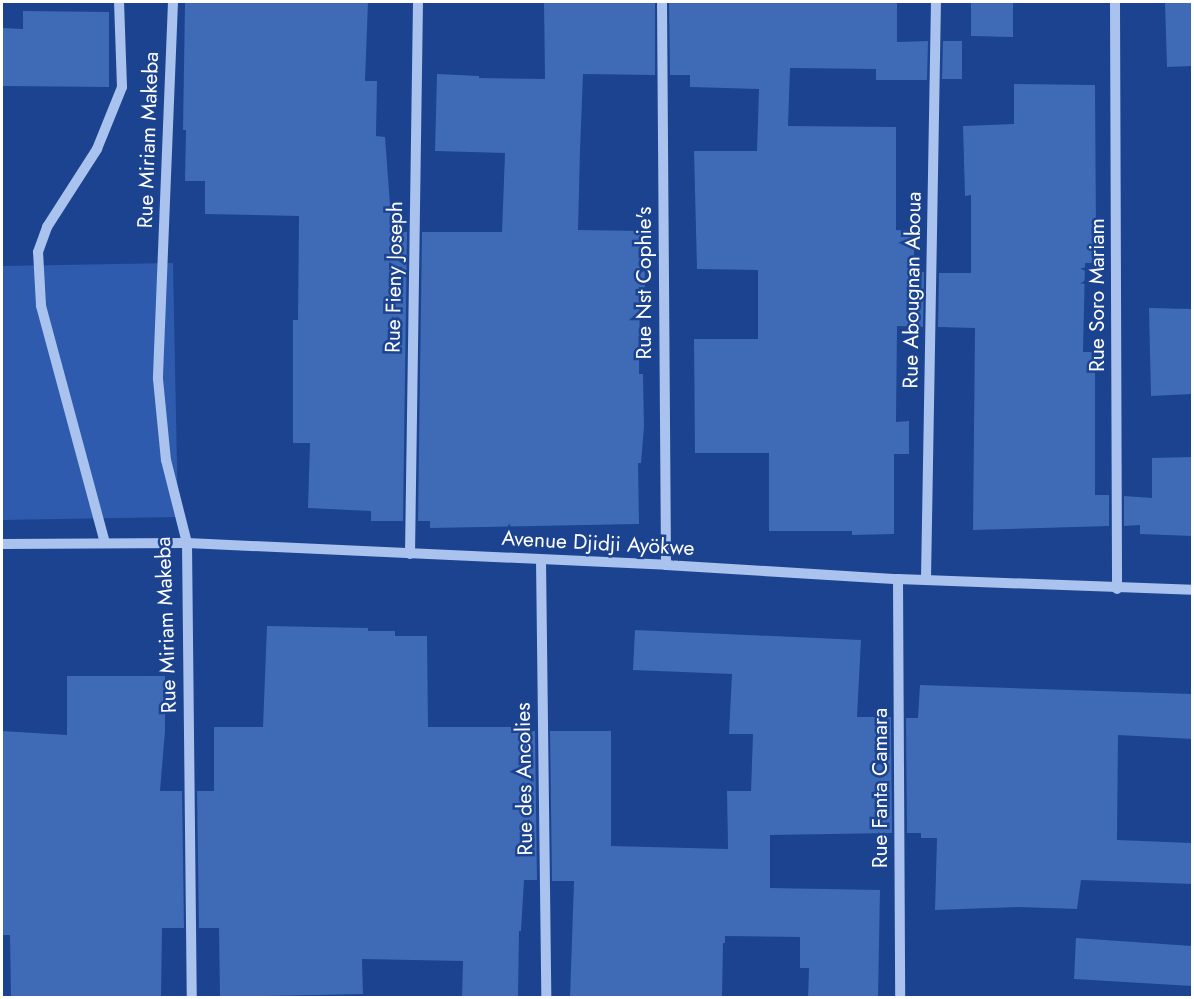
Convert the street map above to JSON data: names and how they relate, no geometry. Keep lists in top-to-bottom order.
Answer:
{
  "streets": {
    "street": [
      "Rue Miriam Makeba",
      "Rue Fieny Joseph",
      "Rue Nst Cophie's",
      "Rue Abougnan Aboua",
      "Rue Soro Mariam",
      "Avenue Djidji Ayökwe",
      "Rue des Ancolies",
      "Rue Fanta Camara"
    ]
  },
  "crossings": [
    ["Rue Miriam Makeba", "Avenue Djidji Ayökwe"],
    ["Rue Fieny Joseph", "Avenue Djidji Ayökwe"],
    ["Rue Nst Cophie's", "Avenue Djidji Ayökwe"],
    ["Rue Abougnan Aboua", "Avenue Djidji Ayökwe"],
    ["Rue Soro Mariam", "Avenue Djidji Ayökwe"],
    ["Avenue Djidji Ayökwe", "Rue des Ancolies"],
    ["Avenue Djidji Ayökwe", "Rue Fanta Camara"]
  ]
}
